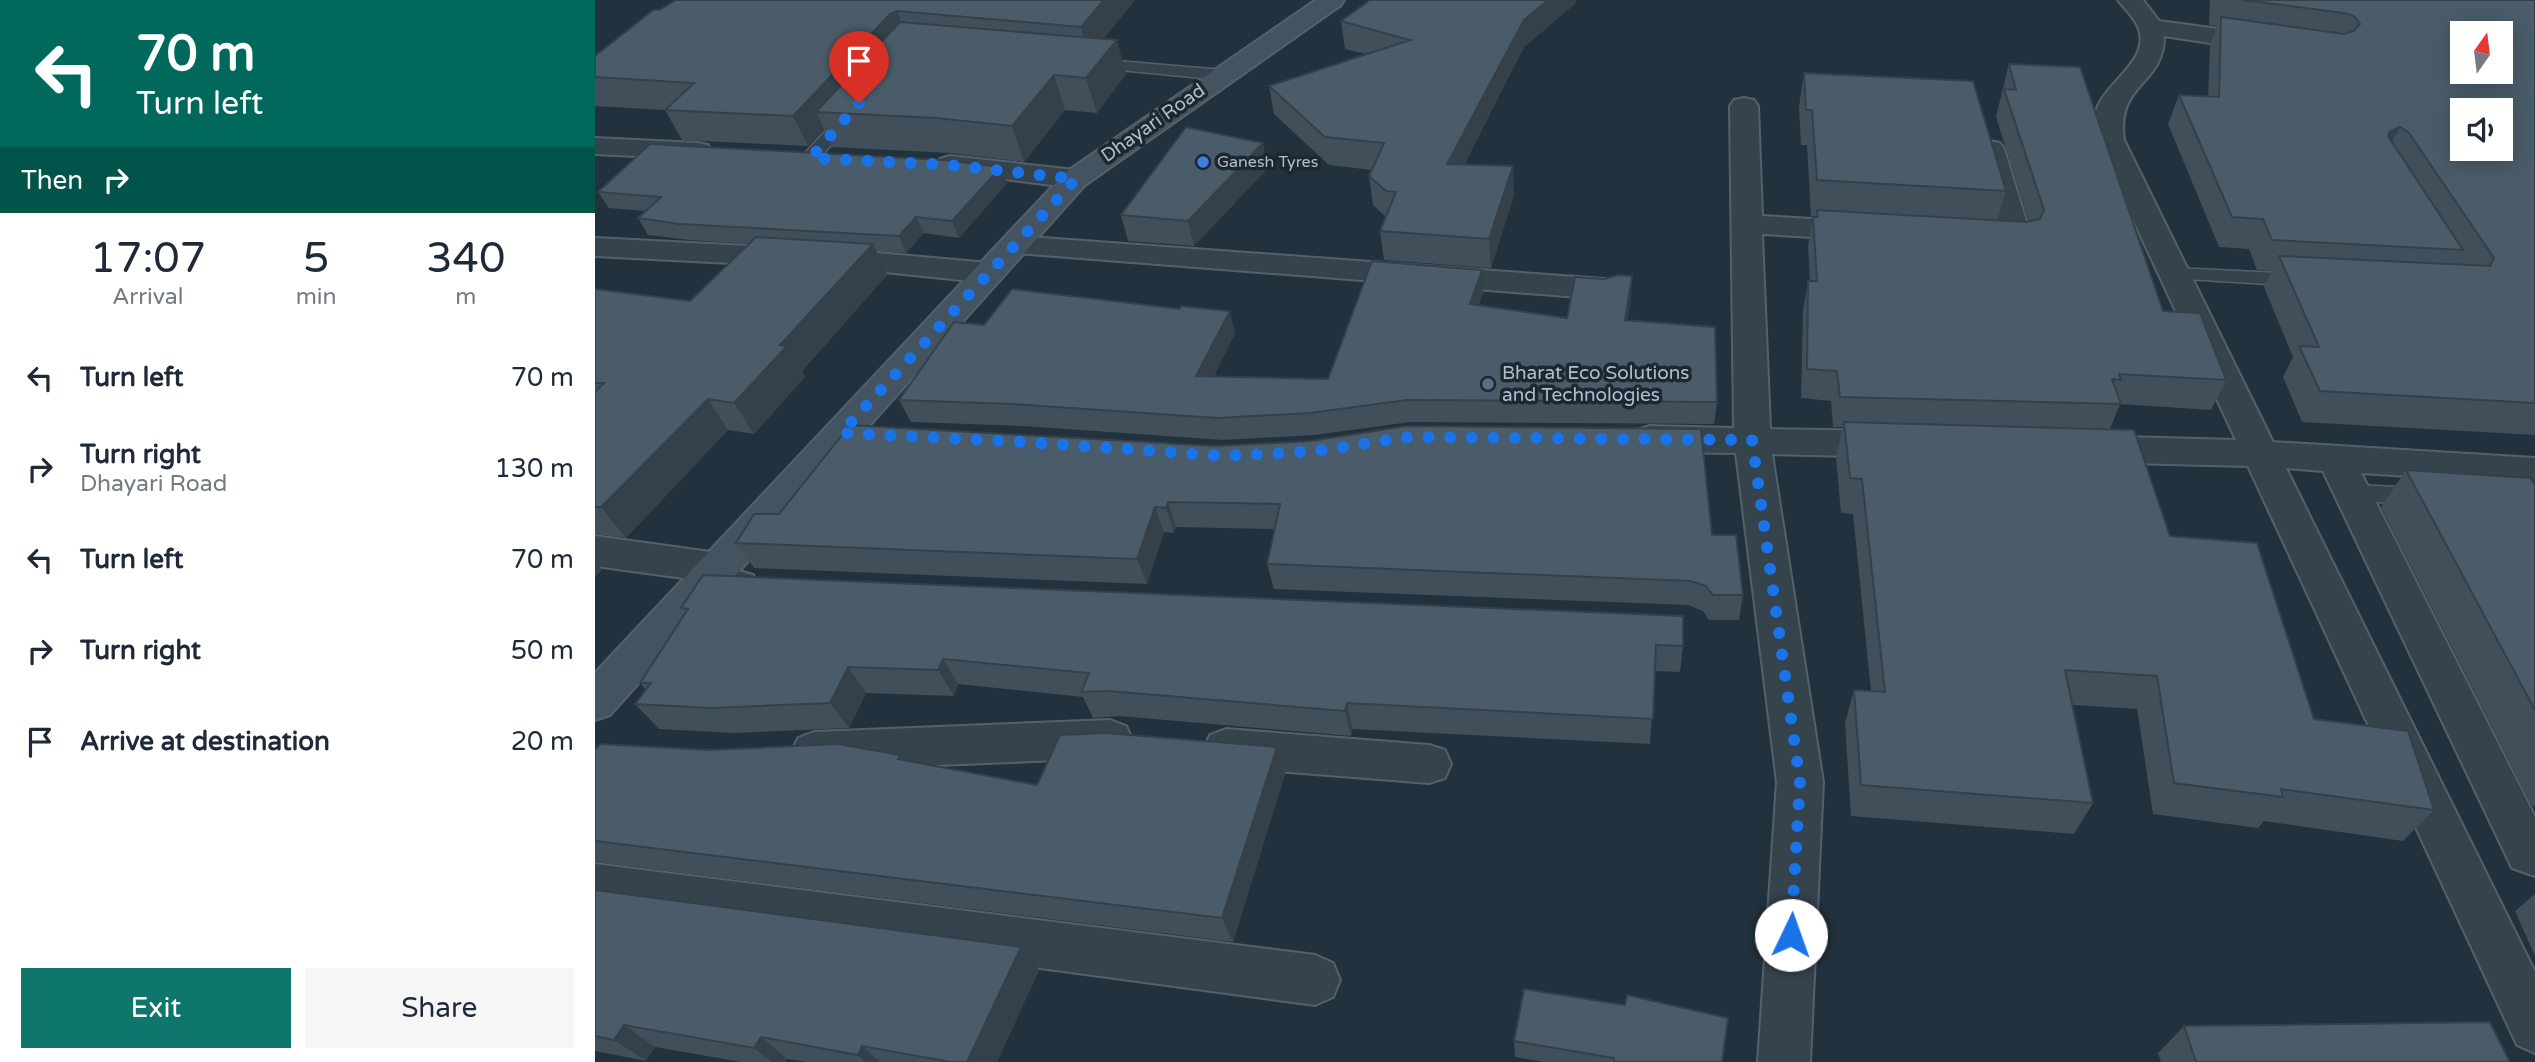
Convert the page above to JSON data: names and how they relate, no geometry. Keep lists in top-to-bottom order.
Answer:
{
  "streets": {
    "main road": ["Dhayari Road"]
  },
  "places": ["Ganesh Tyres", "Bharat Eco Solutions and Technologies"],
  "north": "top",
  "page": {
    "turn": ["70 m", "Turn left"],
    "then": "Then",
    "eta": [
      "17:07",
      "Arrival",
      "5",
      "min",
      "340",
      "m"
    ],
    "list": [
      {
        "name": "Turn left",
        "value": "70 m"
      },
      {
        "name": "Turn right",
        "note": "Dhayari Road",
        "value": "130 m"
      },
      {
        "name": "Turn left",
        "value": "70 m"
      },
      {
        "name": "Turn right",
        "value": "50 m"
      },
      {
        "name": "Arrive at destination",
        "value": "20 m"
      }
    ],
    "buttons": ["Exit", "Share"]
  }
}
